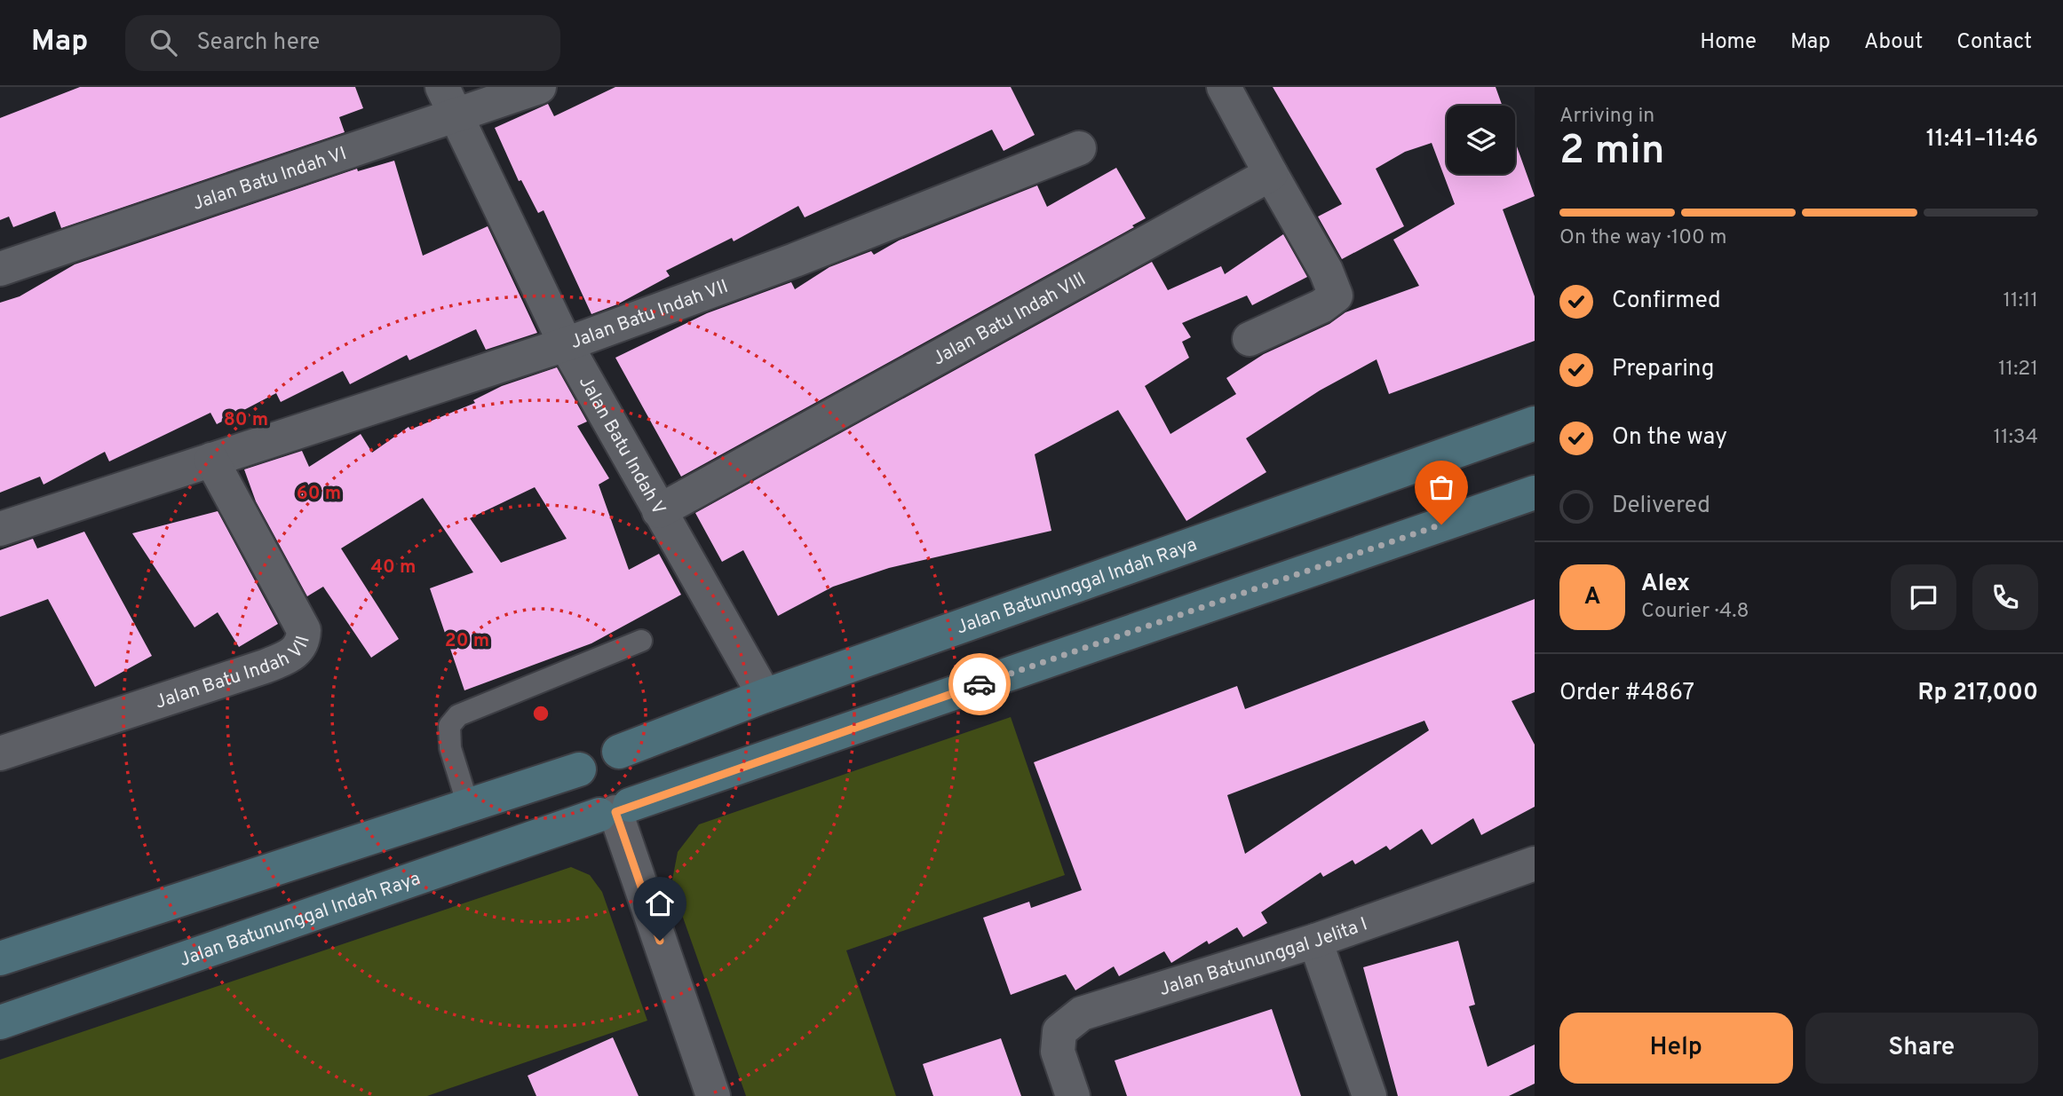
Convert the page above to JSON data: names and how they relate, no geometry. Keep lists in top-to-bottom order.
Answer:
{
  "streets": {
    "street": [
      "Jalan Batu Indah VI",
      "Jalan Batu Indah VII",
      "Jalan Batu Indah VIII",
      "Jalan Batu Indah V",
      "Jalan Batununggal Indah Raya",
      "Jalan Batununggal Jelita I"
    ]
  },
  "crossings": [
    ["Jalan Batu Indah VI", "Jalan Batu Indah V"],
    ["Jalan Batu Indah VII", "Jalan Batu Indah V"],
    ["Jalan Batu Indah VIII", "Jalan Batu Indah V"],
    ["Jalan Batu Indah V", "Jalan Batununggal Indah Raya"]
  ],
  "page": {
    "header": "Map",
    "search": "Search here",
    "nav": [
      "Home",
      "Map",
      "About",
      "Contact"
    ],
    "heading": ["2 min", "Arriving in", "11:41–11:46"],
    "panel": [
      "Alex",
      "Courier · 4.8",
      "Order #4867",
      "Rp 217,000"
    ],
    "bar": "On the way · 100 m",
    "list": [
      ["Confirmed", "11:11"],
      ["Preparing", "11:21"],
      ["On the way", "11:34"],
      "Delivered"
    ],
    "round": "A",
    "buttons": ["Help", "Share"]
  },
  "rings": [
    "80 m",
    "60 m",
    "40 m",
    "20 m"
  ]
}
